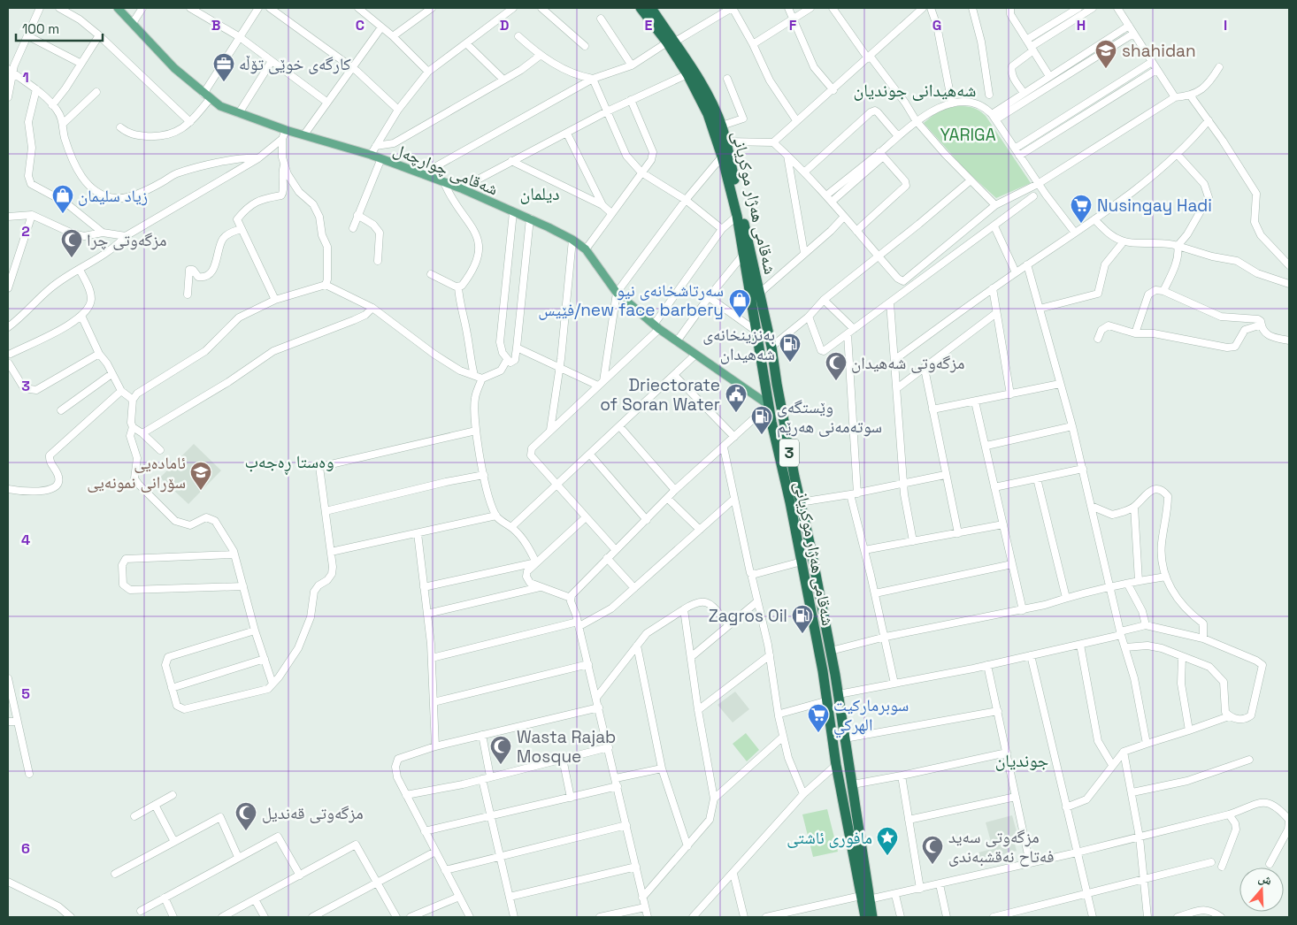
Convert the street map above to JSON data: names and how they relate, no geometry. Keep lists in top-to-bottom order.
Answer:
{
  "streets": {
    "highway": ["شەقامی ھەژار موکریانی", "3"],
    "main road": ["شەقامی چوارچەل"]
  },
  "crossings": [
    ["شەقامی چوارچەل", "شەقامی ھەژار موکریانی"]
  ],
  "districts": [
    "شەھیدانی جوندیان",
    "دیلمان",
    "وەستا ڕەجەب",
    "جوندیان"
  ],
  "parks": ["YARIGA"],
  "places": {
    "school or university": ["shahidan", "ئامادەیی سۆرانی نمونەیی"],
    "office": ["کارگەی خوێی تۆڵە"],
    "shop": ["زياد سليمان", "سەرتاشخانەی نیو فێیس/new face barbery"],
    "supermarket": ["Nusingay Hadi", "سوبرماركيت الهركي"],
    "mosque": [
      "مزگەوتى چرا",
      "مزگەوتی شەهیدان",
      "Wasta Rajab Mosque",
      "مزگەوتی قەندیل",
      "مزگەوتی سەید فەتاح نەقشبەندی"
    ],
    "fuel station": ["بەنزینخانەی شەهیدان", "وێستگەی سوتەمەنی هەرێم", "Zagros Oil"],
    "public building": ["Driectorate of Soran Water"],
    "place": ["مافوری ئاشتی"]
  },
  "scale_bar": "100 m",
  "north": "top",
  "grid": {
    "columns": [
      "B",
      "C",
      "D",
      "E",
      "F",
      "G",
      "H",
      "I"
    ],
    "rows": [
      "1",
      "2",
      "3",
      "4",
      "5",
      "6"
    ]
  }
}
